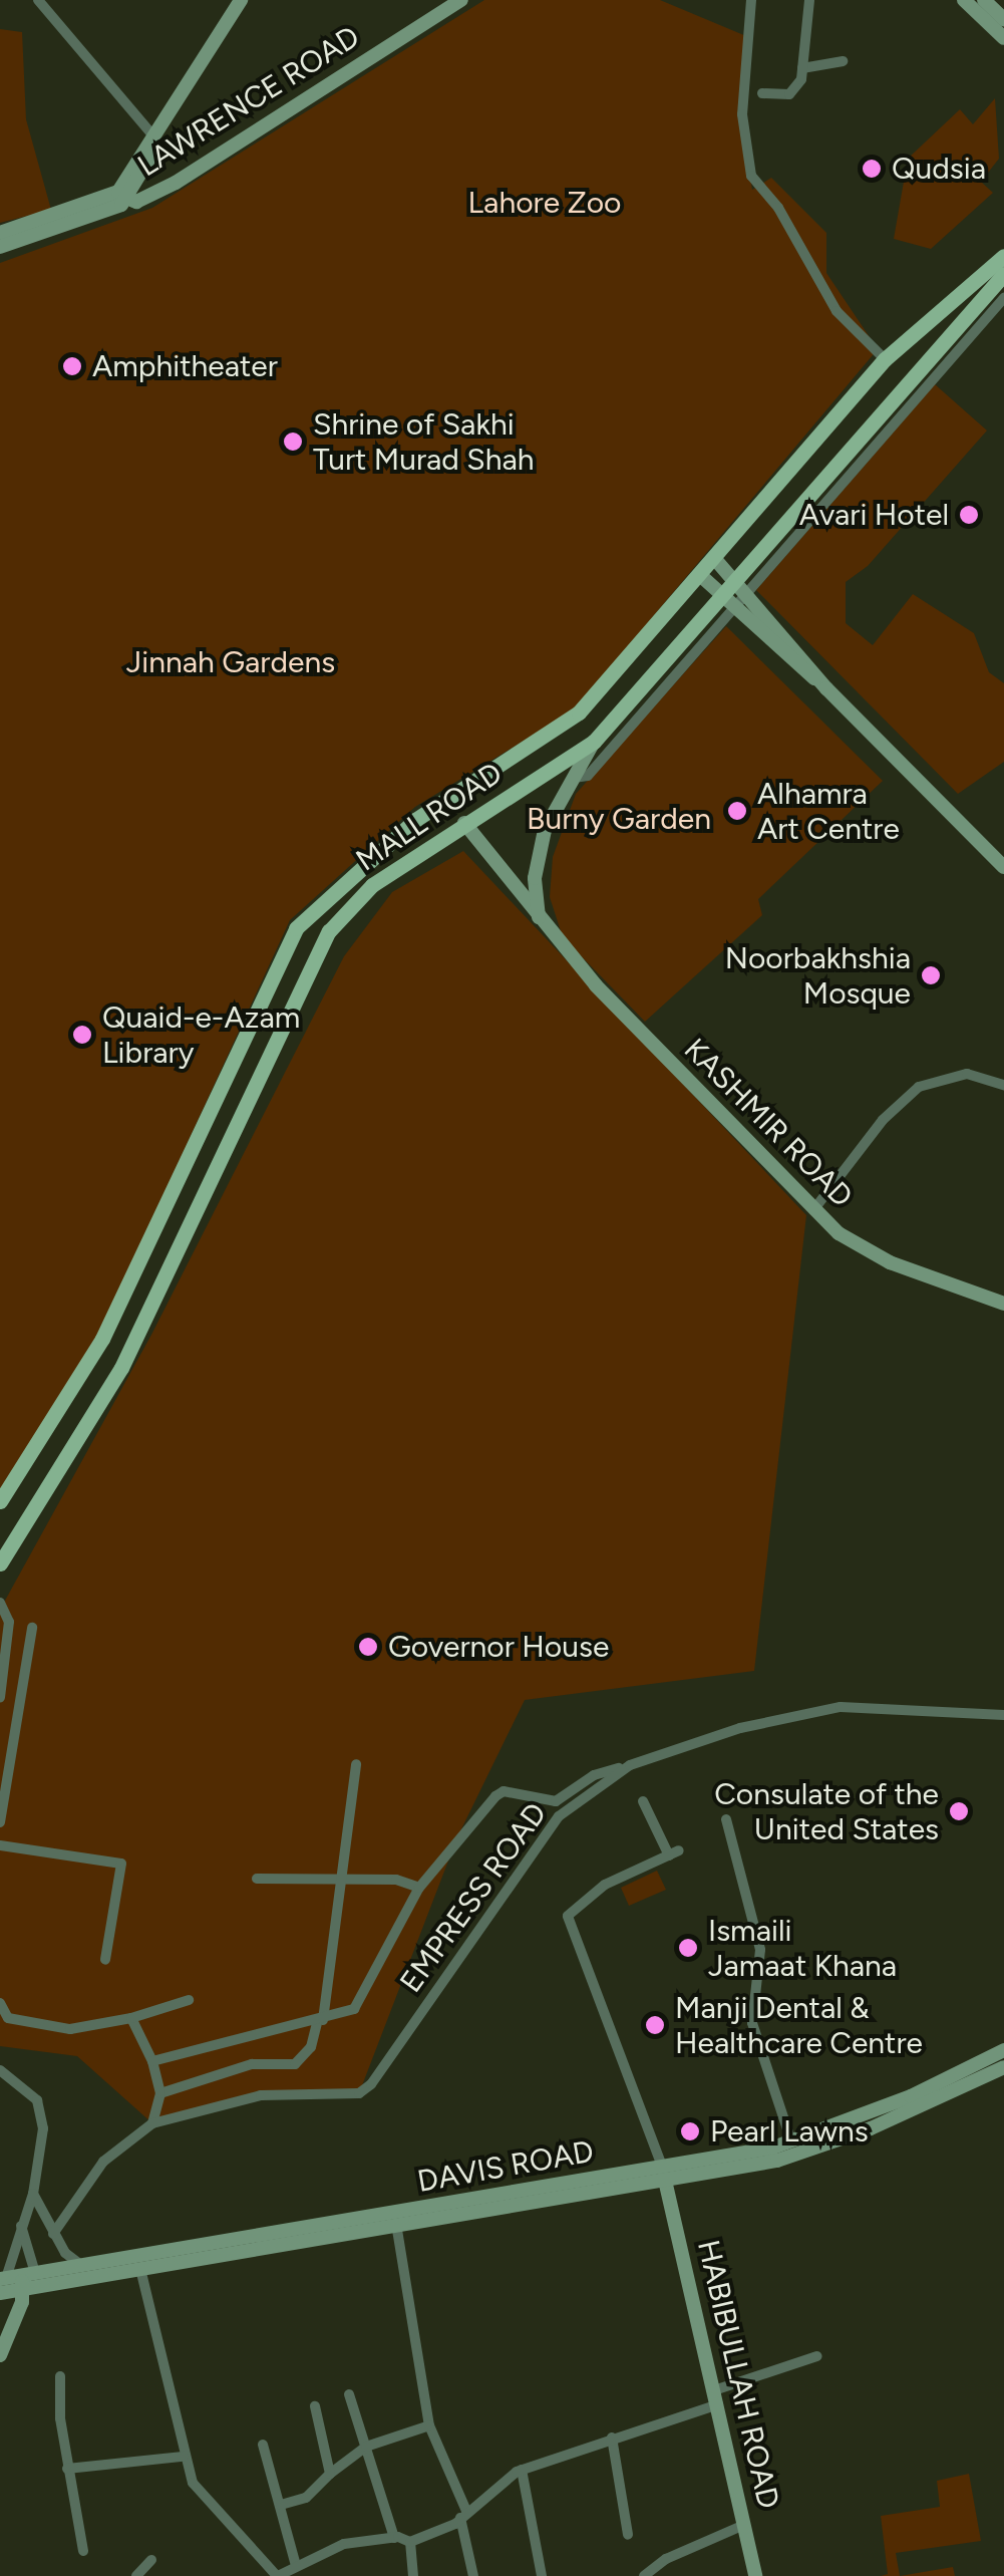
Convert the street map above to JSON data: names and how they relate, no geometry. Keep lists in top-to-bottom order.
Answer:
{
  "streets": {
    "main road": [
      "LAWRENCE ROAD",
      "MALL ROAD",
      "KASHMIR ROAD",
      "DAVIS ROAD",
      "HABIBULLAH ROAD"
    ],
    "street": ["EMPRESS ROAD"]
  },
  "crossings": [
    ["MALL ROAD", "KASHMIR ROAD"],
    ["DAVIS ROAD", "HABIBULLAH ROAD"]
  ],
  "parks": ["Lahore Zoo", "Jinnah Gardens", "Burny Garden"],
  "places": [
    "Qudsia",
    "Amphitheater",
    "Shrine of Sakhi Turt Murad Shah",
    "Avari Hotel",
    "Alhamra Art Centre",
    "Noorbakhshia Mosque",
    "Quaid-e-Azam Library",
    "Governor House",
    "Consulate of the United States",
    "Ismaili Jamaat Khana",
    "Manji Dental & Healthcare Centre",
    "Pearl Lawns"
  ]
}
